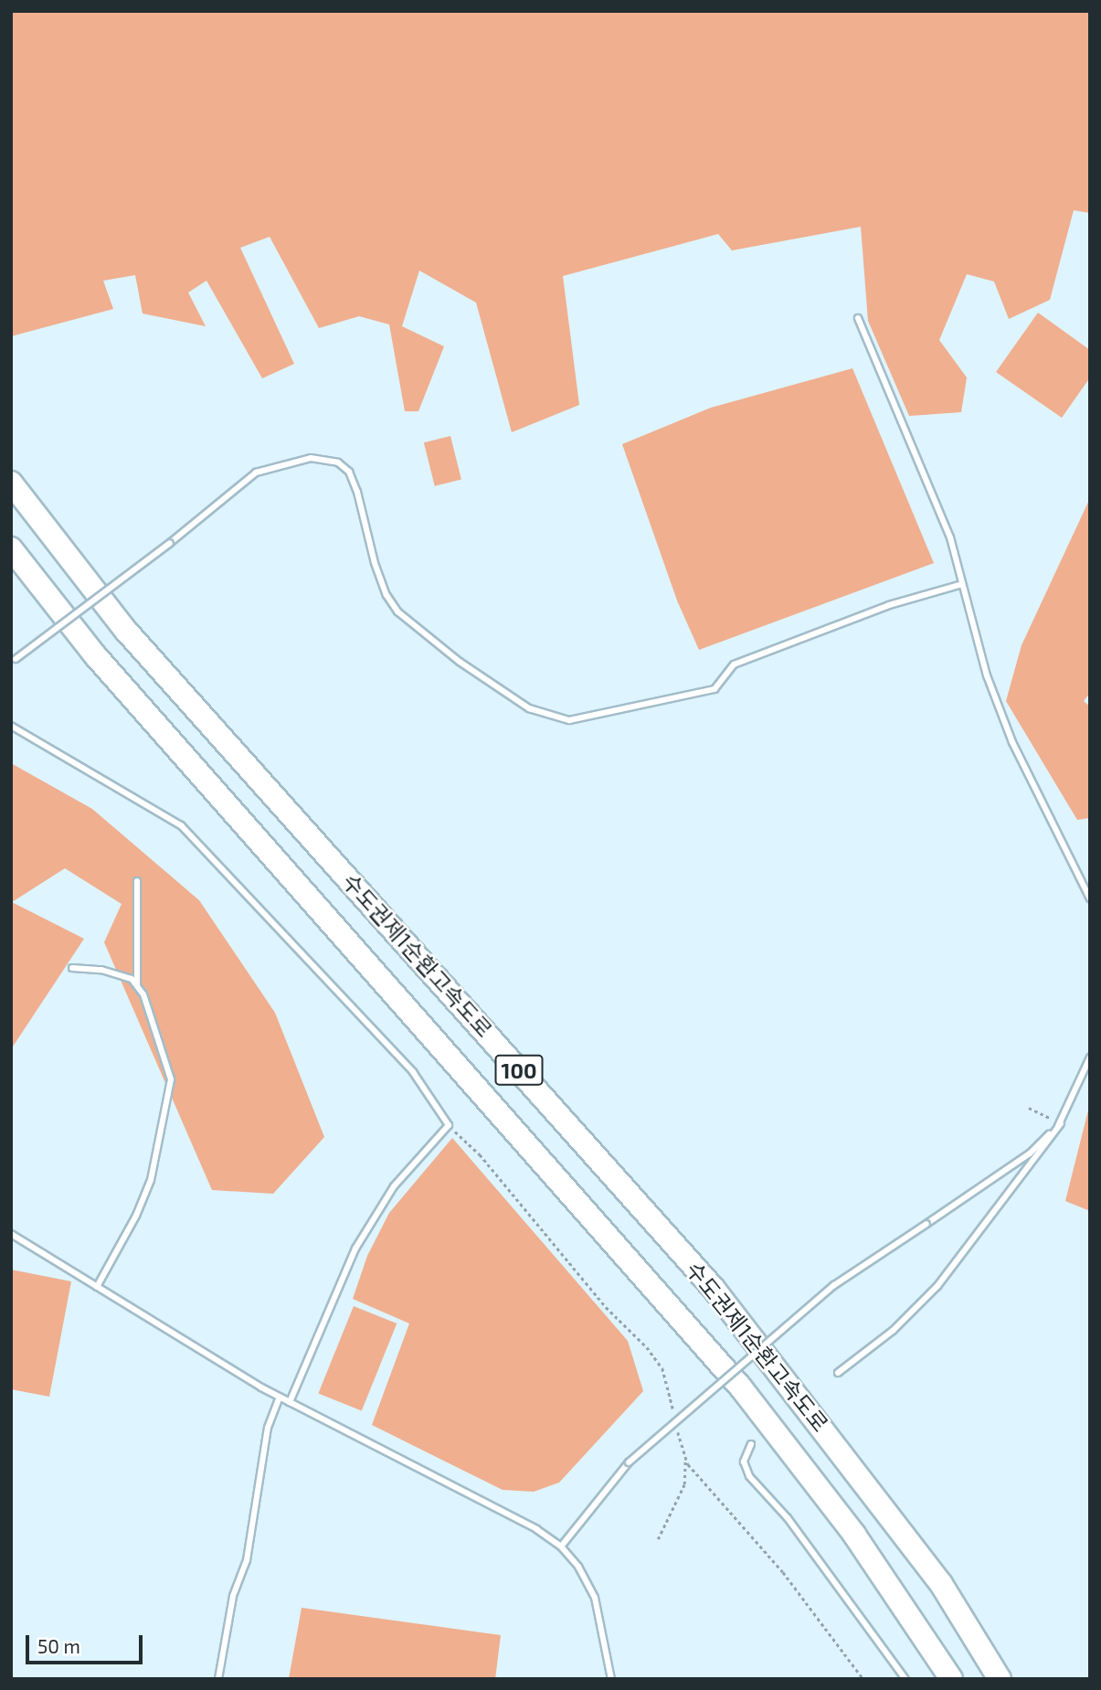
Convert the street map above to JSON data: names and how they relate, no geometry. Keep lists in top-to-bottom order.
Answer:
{
  "streets": {
    "highway": ["수도권제1순환고속도로", "100"]
  },
  "scale_bar": "50 m"
}
